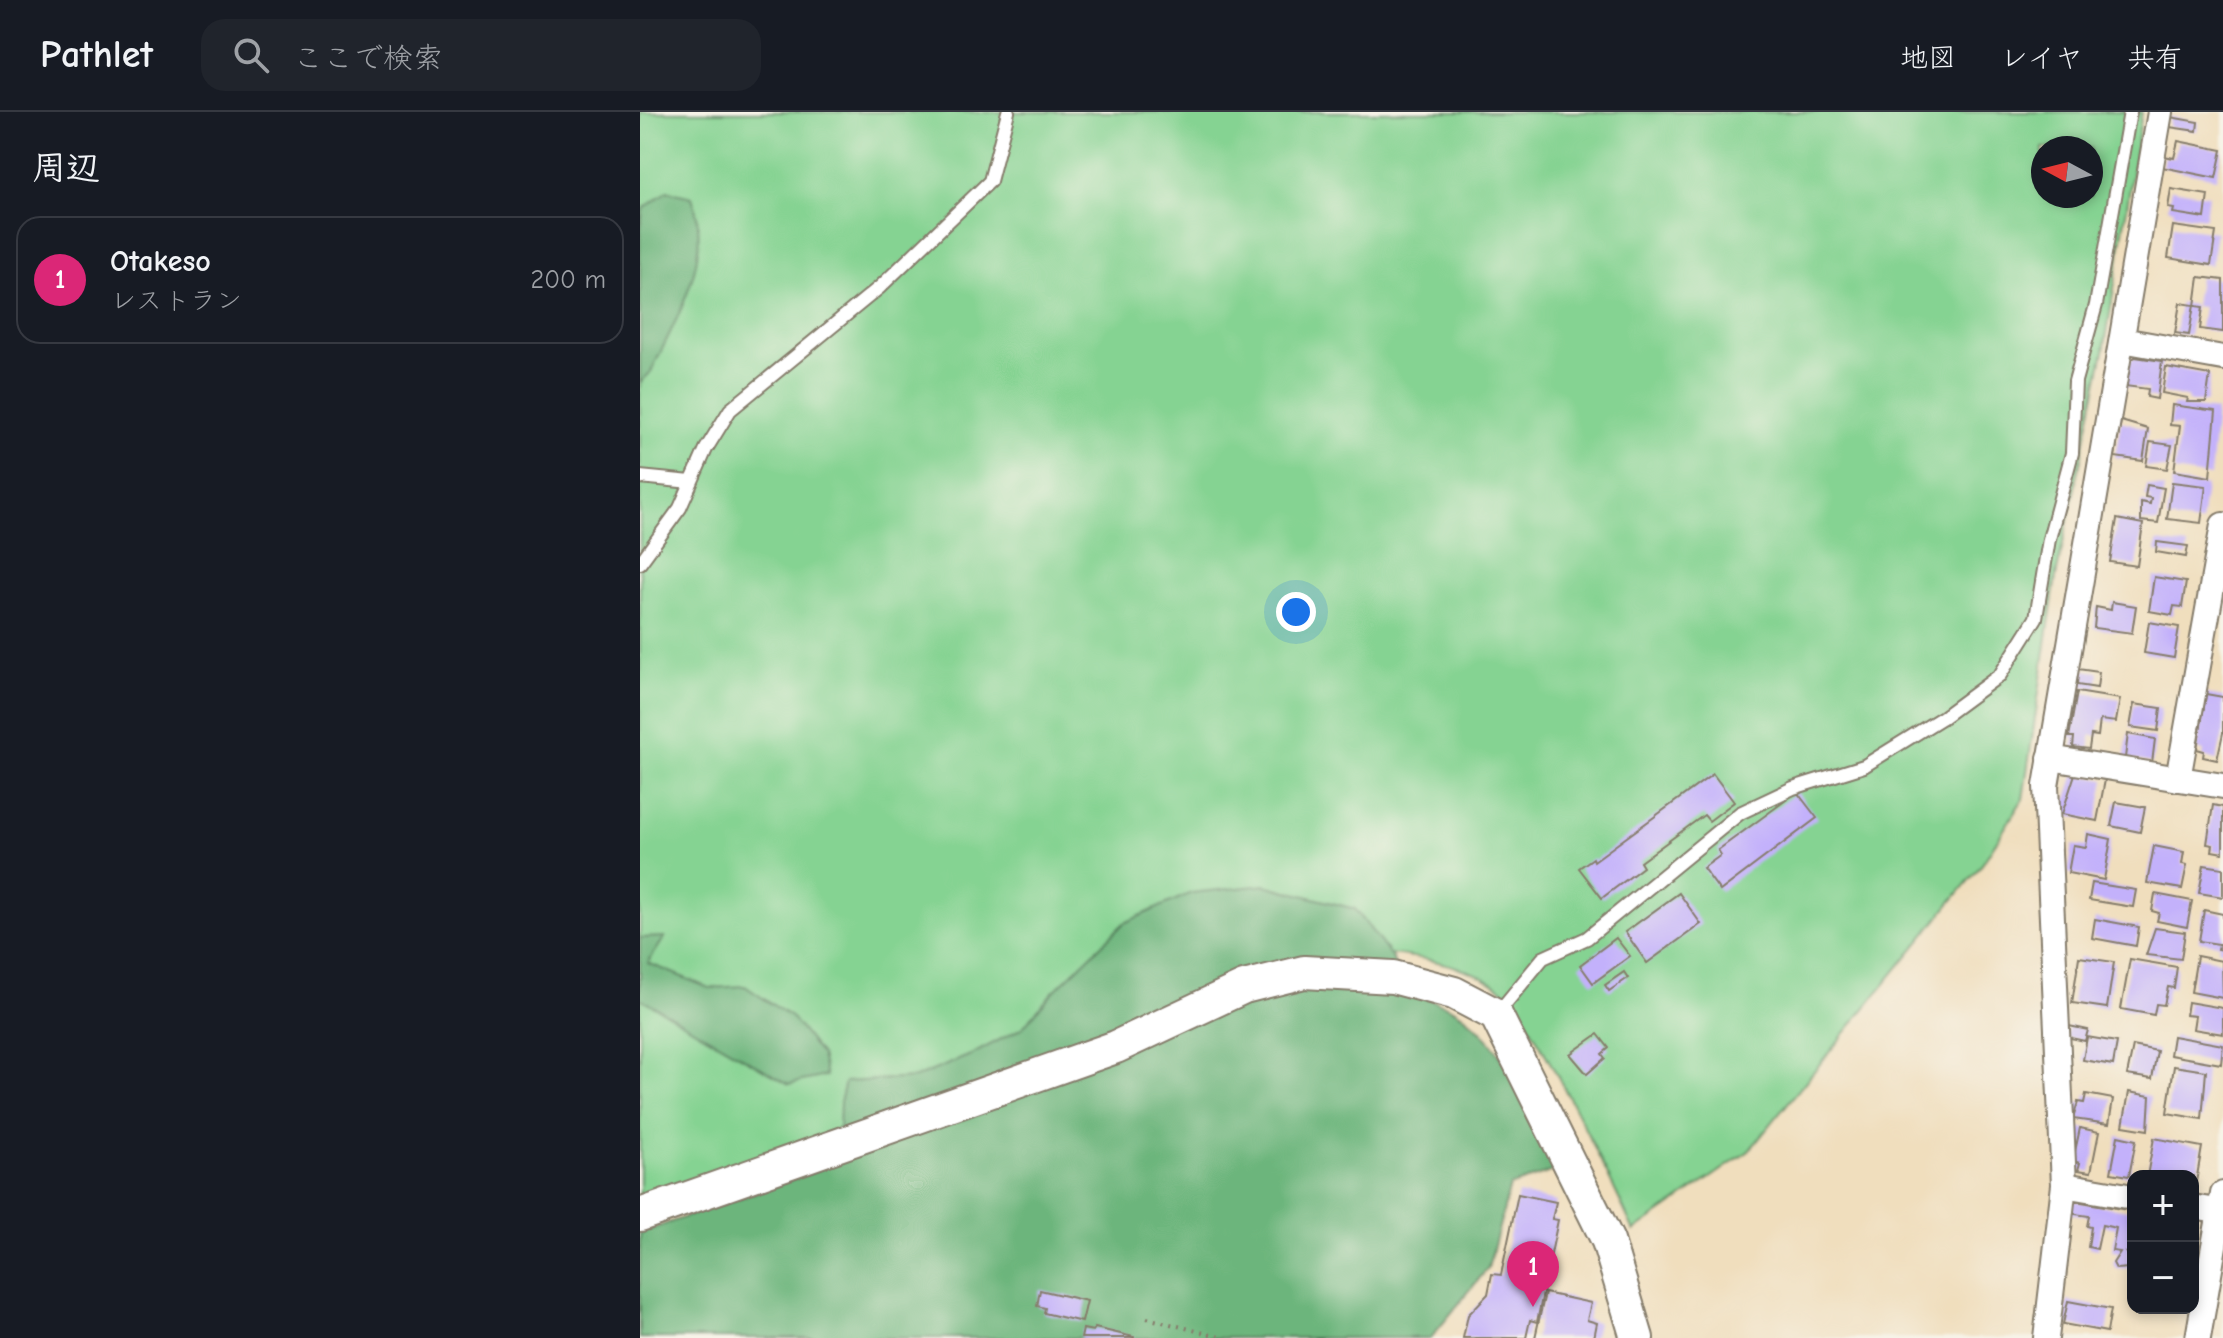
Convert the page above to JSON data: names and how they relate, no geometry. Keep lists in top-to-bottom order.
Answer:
{
  "north": "left",
  "page": {
    "header": "Pathlet",
    "search": "ここで検索",
    "nav": ["地図", "レイヤ", "共有"],
    "heading": "周辺",
    "list": [
      {
        "mark": "1",
        "name": "Otakeso",
        "note": "レストラン",
        "value": "200 m"
      }
    ],
    "map_buttons": ["+", "−"],
    "pins": "1"
  }
}
